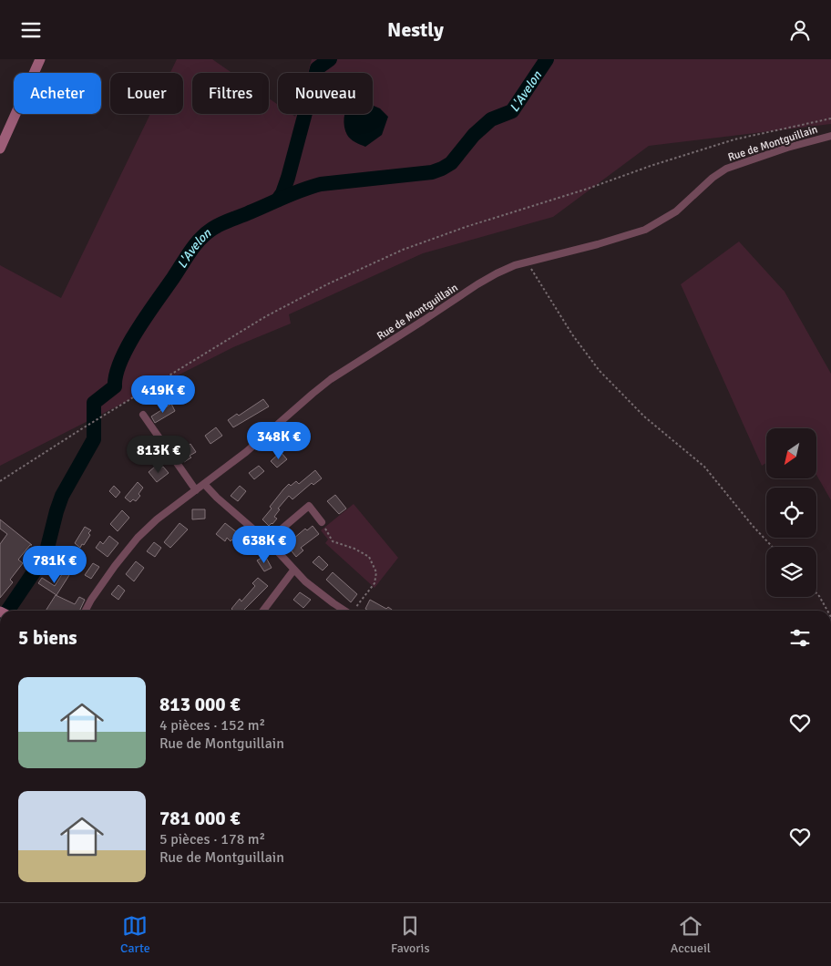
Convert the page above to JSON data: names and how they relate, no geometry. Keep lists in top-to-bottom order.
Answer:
{
  "streets": {
    "street": ["Rue de Montguillain"]
  },
  "water": ["L'Avelon"],
  "north": "bottom left",
  "page": {
    "header": "Nestly",
    "chip": [
      "Acheter",
      "Louer",
      "Filtres",
      "Nouveau"
    ],
    "price": [
      "419K €",
      "348K €",
      "813K €",
      "638K €",
      "781K €"
    ],
    "heading": "5 biens",
    "list": [
      {
        "name": "813 000 €",
        "note": "4 pièces · 152 m² · Rue de Montguillain"
      },
      {
        "name": "781 000 €",
        "note": "5 pièces · 178 m² · Rue de Montguillain"
      }
    ],
    "tabs": ["Carte", "Favoris", "Accueil"]
  }
}
